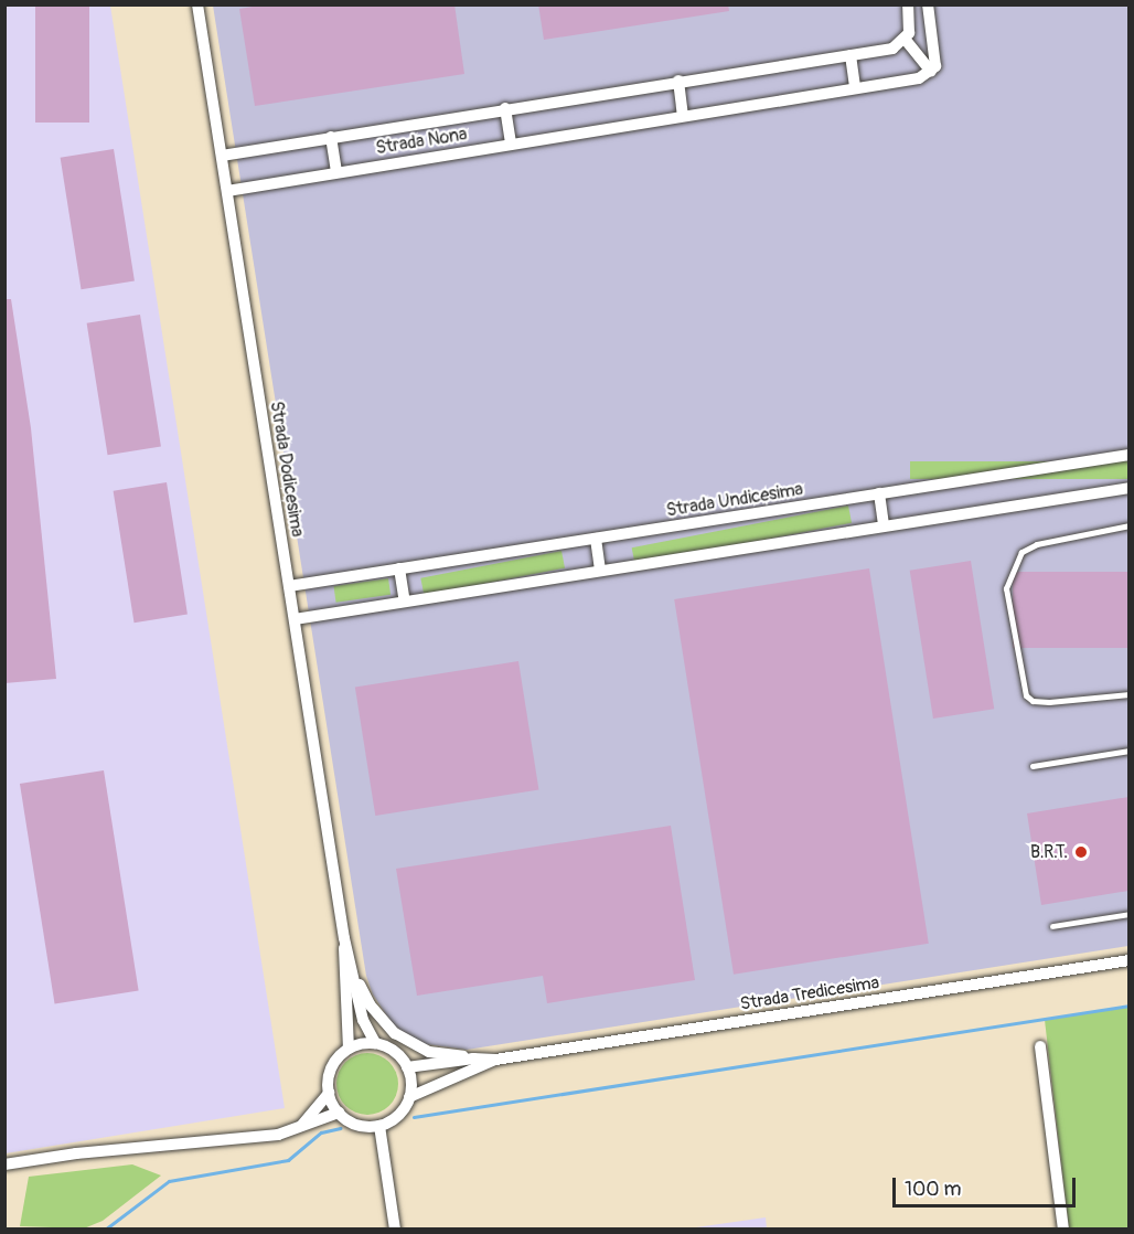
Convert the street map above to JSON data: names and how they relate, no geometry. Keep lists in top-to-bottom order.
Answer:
{
  "streets": {
    "street": [
      "Strada Nona",
      "Strada Dodicesima",
      "Strada Undicesima",
      "Strada Tredicesima"
    ]
  },
  "crossings": [
    ["Strada Nona", "Strada Dodicesima"],
    ["Strada Dodicesima", "Strada Undicesima"]
  ],
  "places": ["B.R.T."],
  "scale_bar": "100 m"
}
